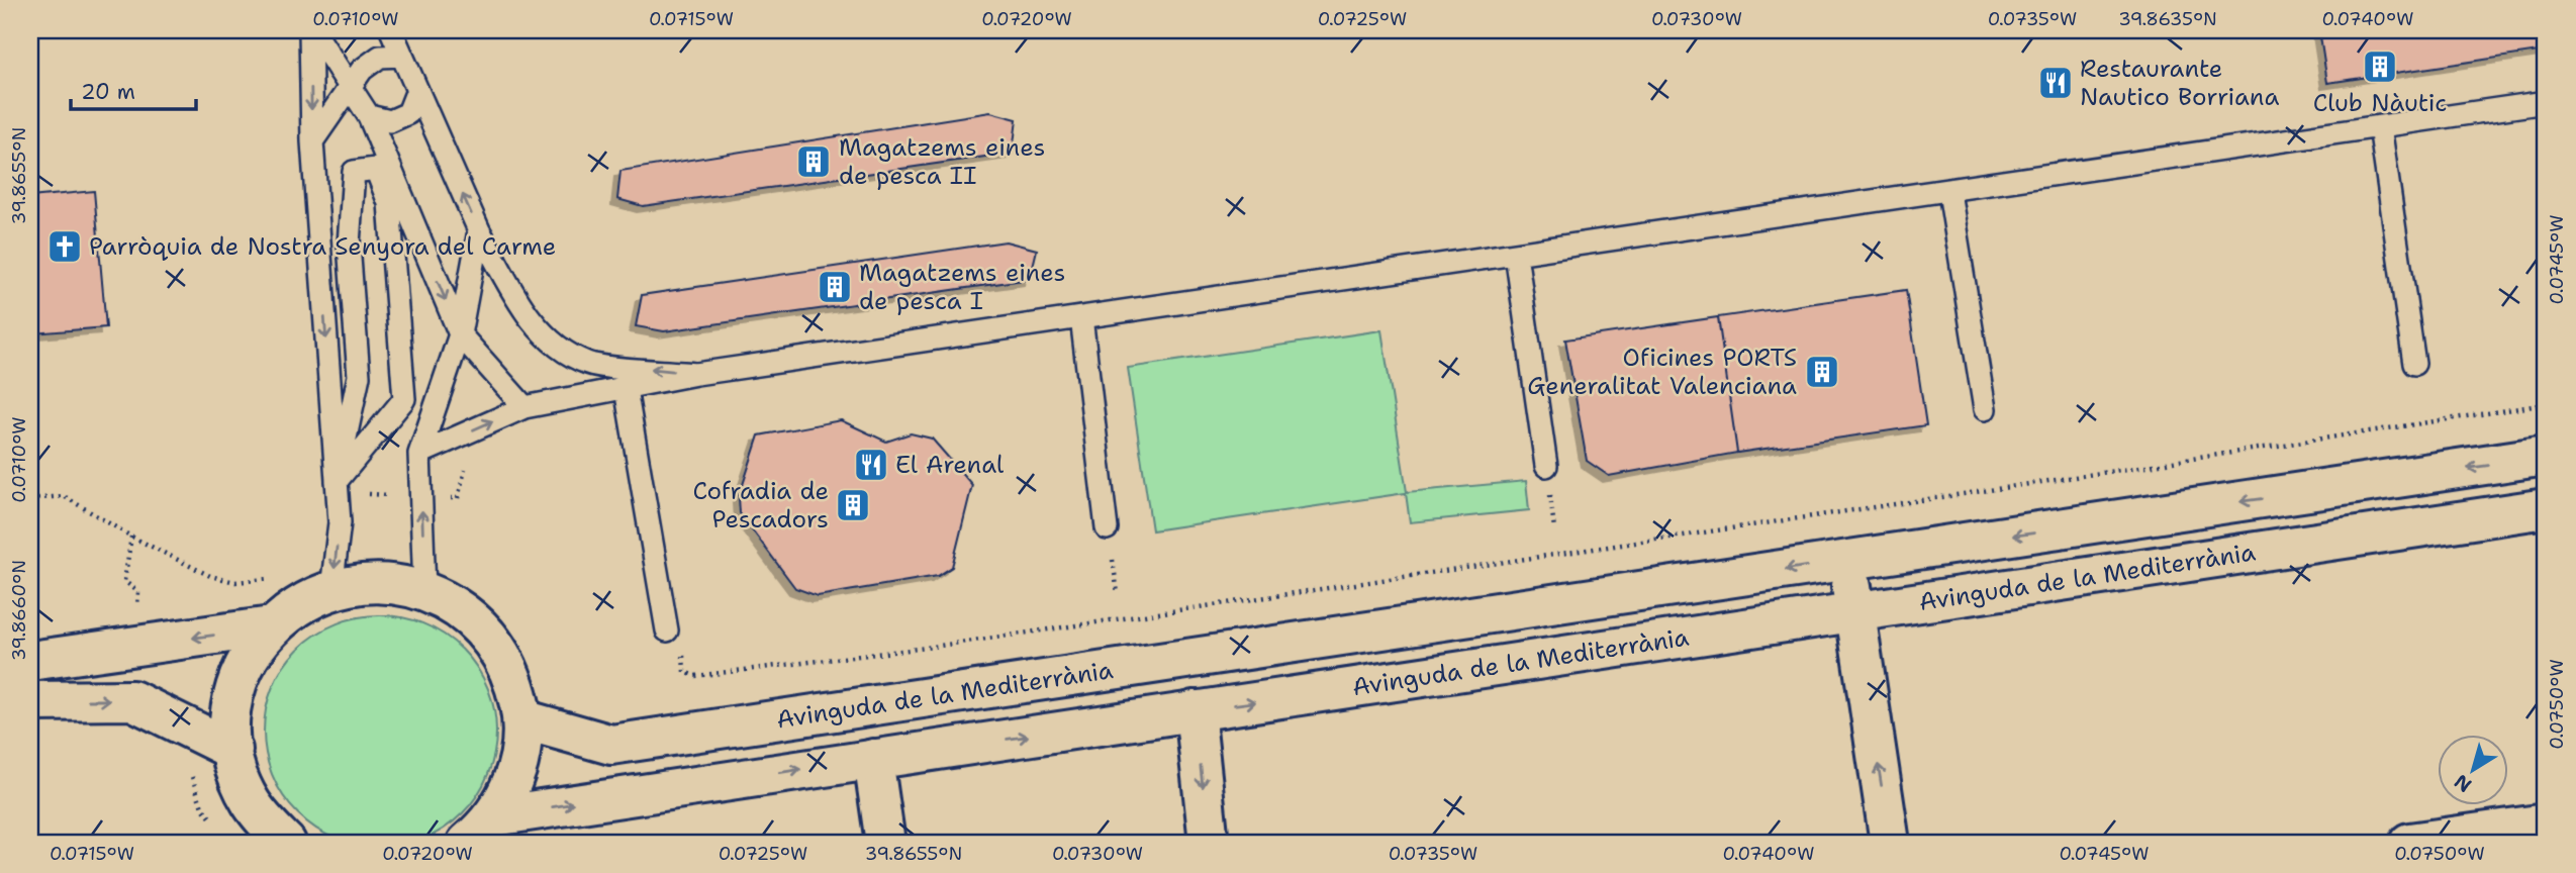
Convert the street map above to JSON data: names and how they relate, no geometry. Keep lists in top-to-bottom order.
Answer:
{
  "streets": {
    "street": ["Avinguda de la Mediterrània"]
  },
  "places": {
    "building": [
      "Club Nàutic",
      "Magatzems eines de pesca II",
      "Magatzems eines de pesca I",
      "Oficines PORTS Generalitat Valenciana",
      "Cofradia de Pescadors"
    ],
    "restaurant": ["Restaurante Nautico Borriana", "El Arenal"],
    "church": ["Parròquia de Nostra Senyora del Carme"]
  },
  "scale_bar": "20 m",
  "north": "bottom left",
  "coordinates": [
    "0.0710°W",
    "0.0715°W",
    "0.0720°W",
    "0.0725°W",
    "0.0730°W",
    "0.0735°W",
    "39.8635°N",
    "0.0740°W",
    "39.8655°N",
    "0.0745°W",
    "39.8660°N",
    "0.0750°W"
  ]
}
